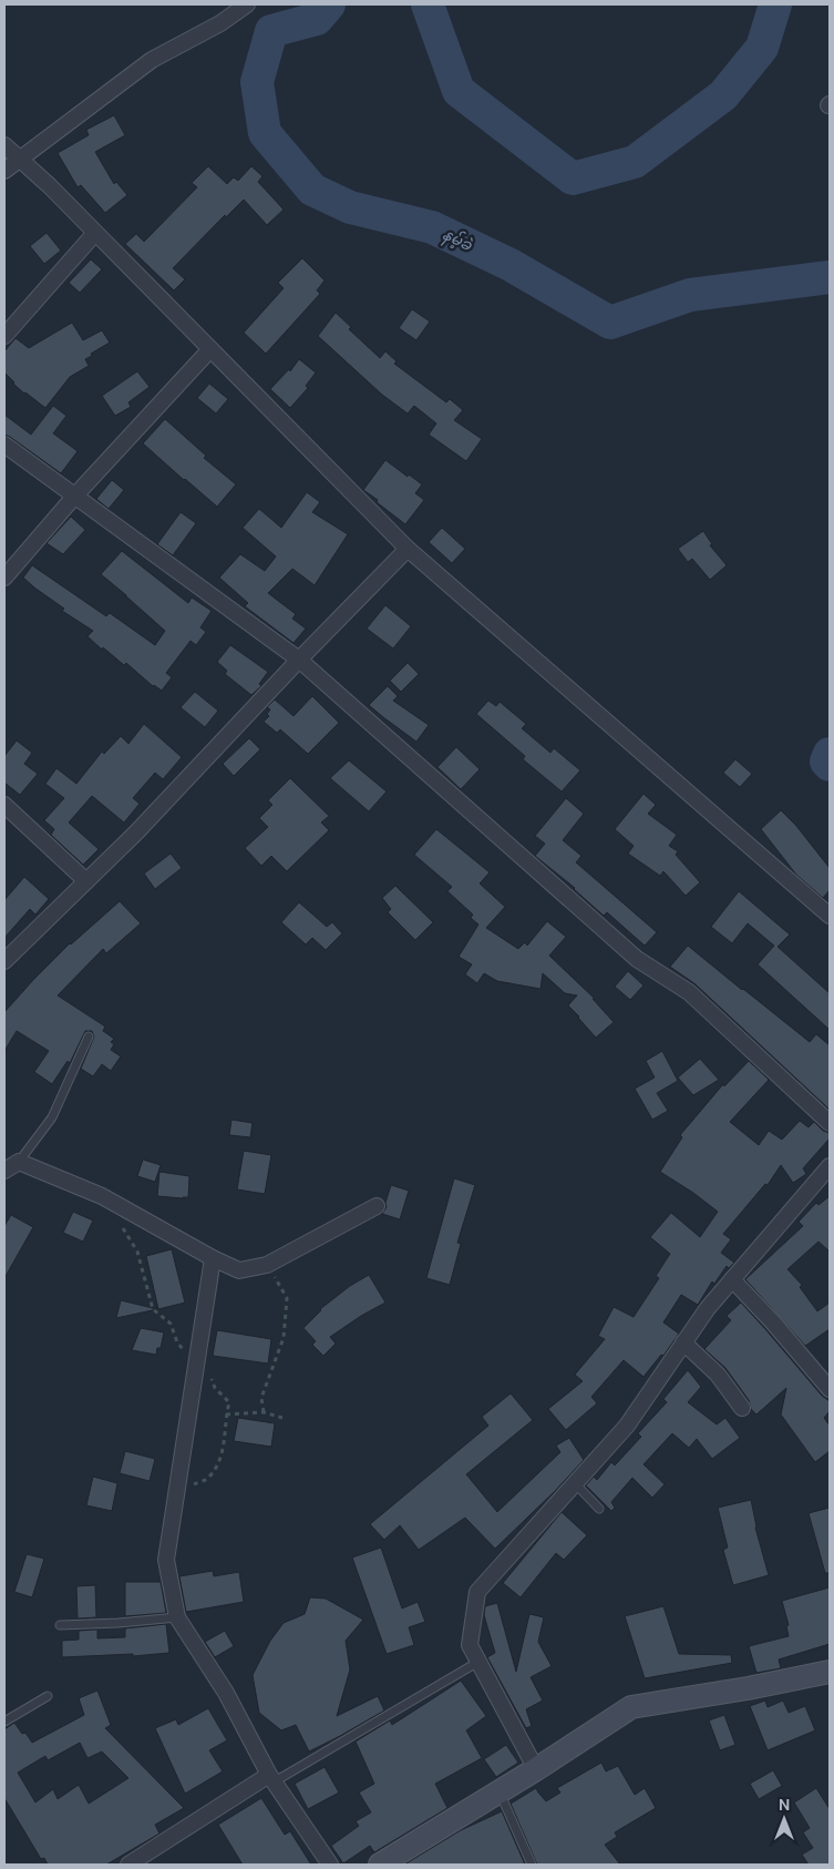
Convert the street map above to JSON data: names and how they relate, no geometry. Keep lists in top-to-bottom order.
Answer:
{
  "water": ["နမ့်ခဲ"],
  "north": "top"
}
